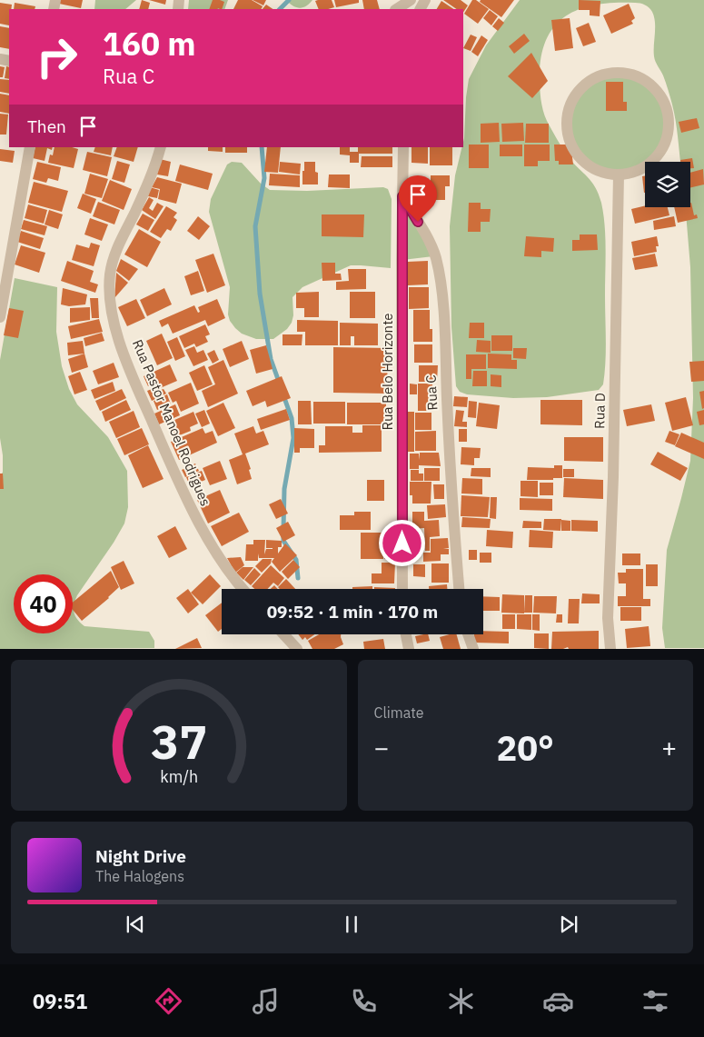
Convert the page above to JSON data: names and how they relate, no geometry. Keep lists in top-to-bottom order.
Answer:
{
  "streets": {
    "street": [
      "Rua Belo Horizonte",
      "Rua C",
      "Rua D",
      "Rua Pastor Manoel Rodrigues"
    ]
  },
  "crossings": [
    ["Rua Belo Horizonte", "Rua C"]
  ],
  "page": {
    "turn": ["160 m", "Rua C"],
    "then": "Then",
    "limit": "40",
    "trip": "09:52 · 1 min · 170 m",
    "tile": "Climate",
    "heat": ["−", "20°", "+"],
    "song": ["Night Drive", "The Halogens"],
    "tabs": "09:51",
    "gauge": ["37", "km/h"]
  }
}
